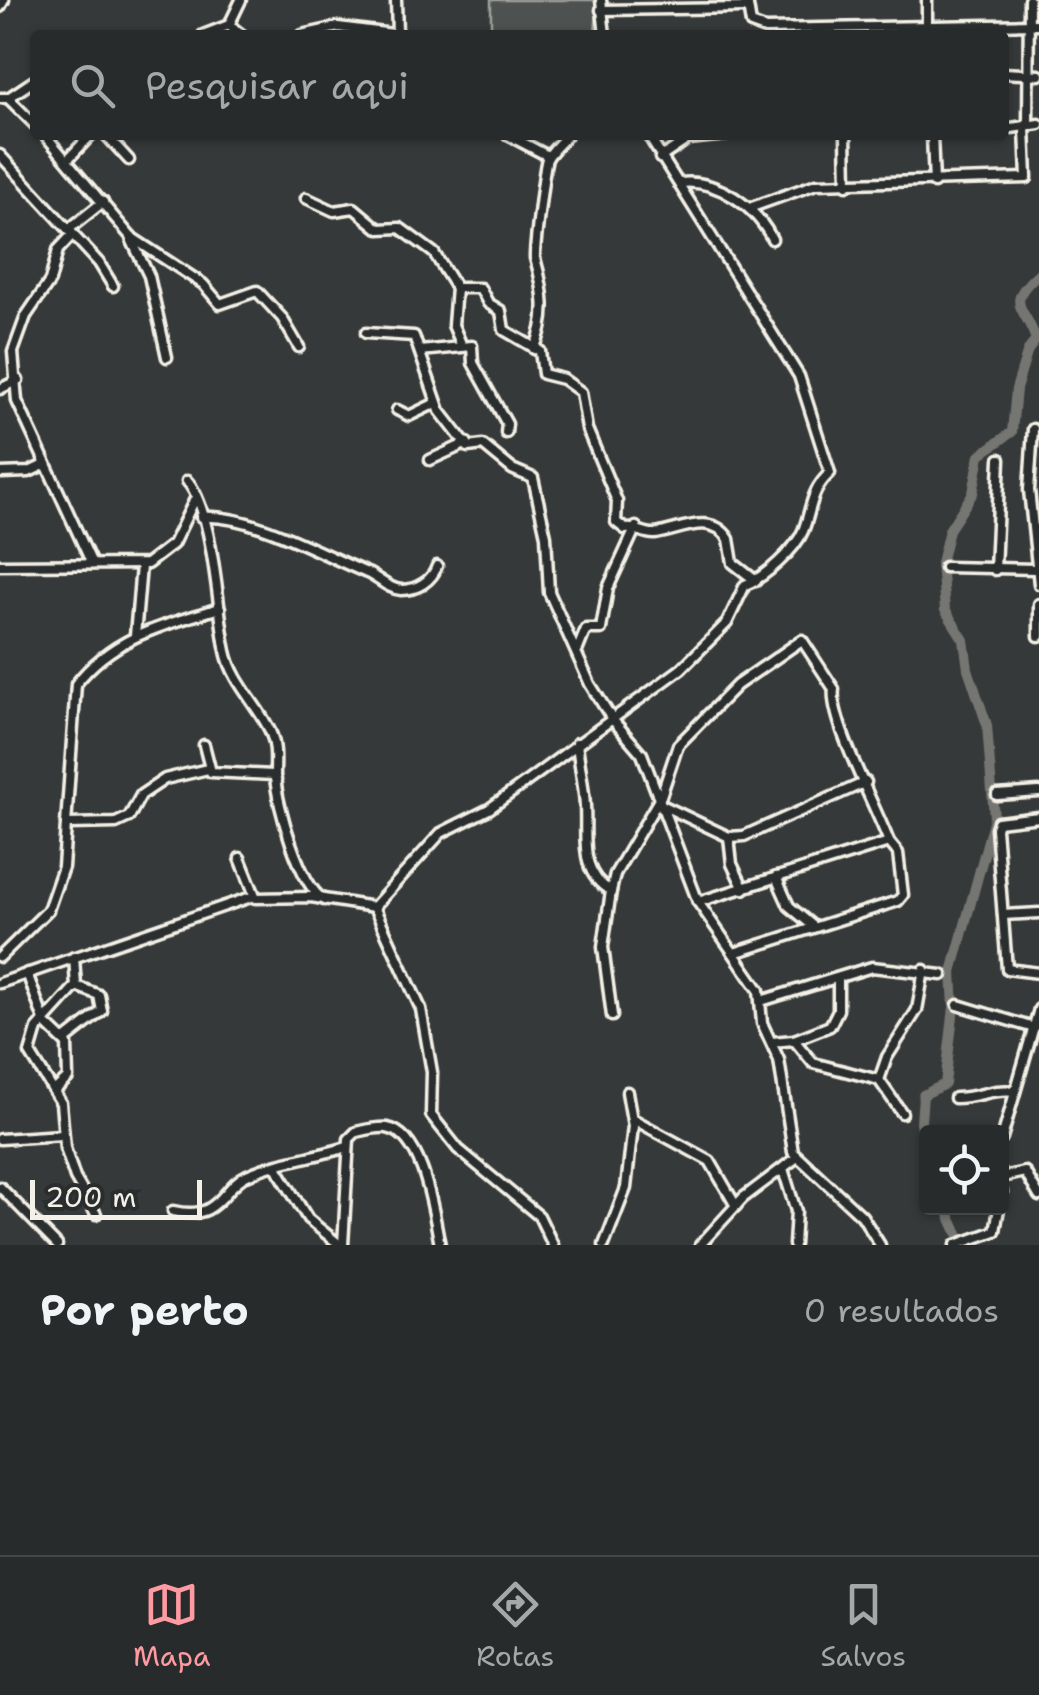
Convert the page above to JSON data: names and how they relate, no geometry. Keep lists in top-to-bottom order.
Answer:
{
  "scale_bar": "200 m",
  "page": {
    "search": "Pesquisar aqui",
    "scale": "200 m",
    "heading": ["Por perto", "0 resultados"],
    "nav": ["Mapa", "Rotas", "Salvos"]
  }
}
